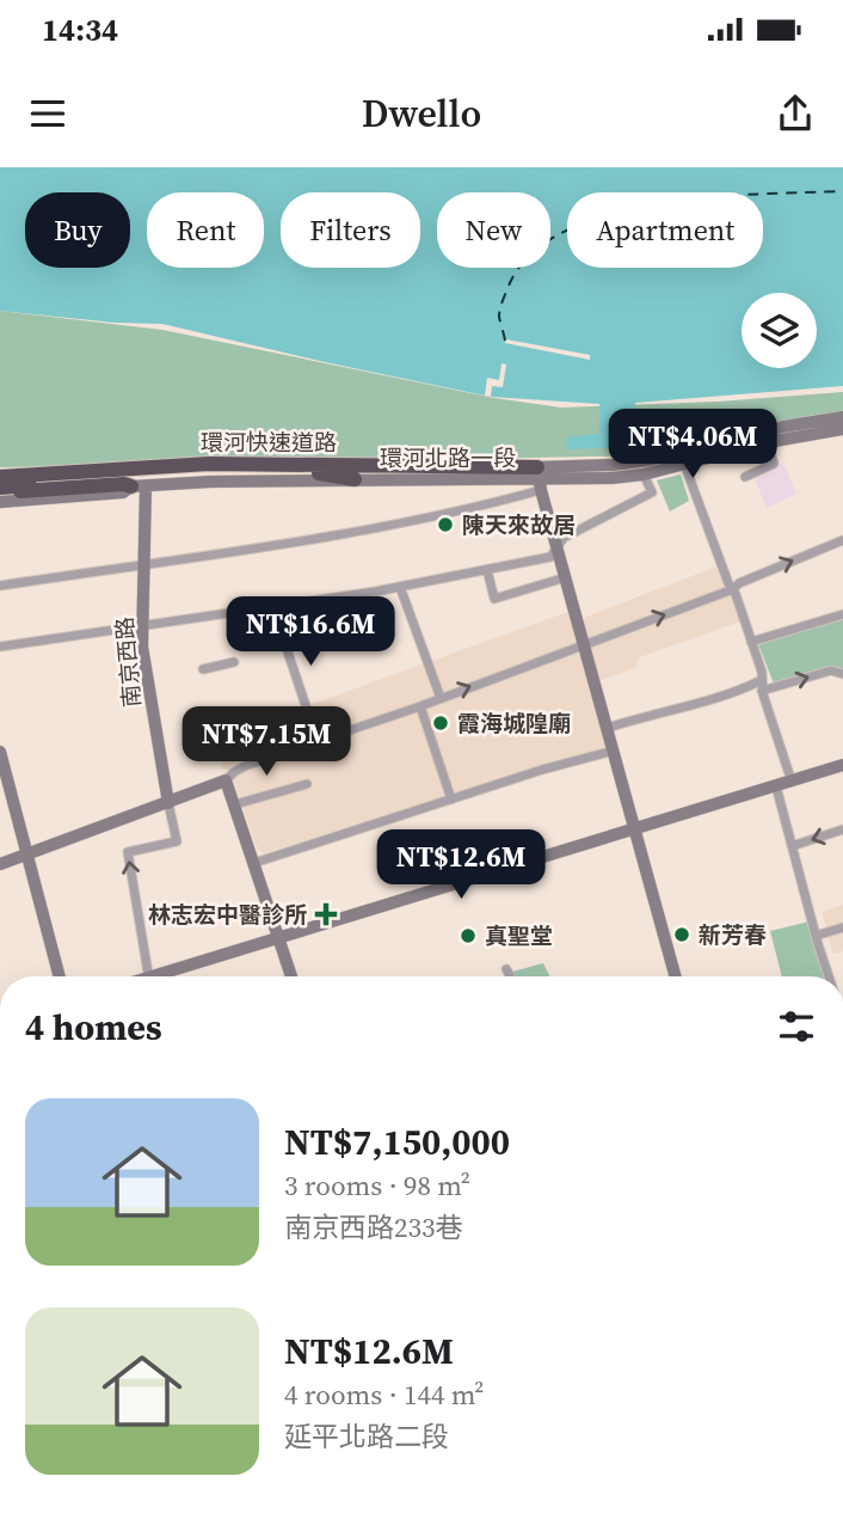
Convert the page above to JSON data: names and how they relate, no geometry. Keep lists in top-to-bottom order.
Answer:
{
  "streets": {
    "highway": ["環河快速道路"],
    "street": ["環河北路一段", "南京西路"]
  },
  "crossings": [
    ["環河快速道路", "環河北路一段"],
    ["環河北路一段", "南京西路"]
  ],
  "places": {
    "other": [
      "陳天來故居",
      "霞海城隍廟",
      "新芳春",
      "真聖堂"
    ],
    "health": ["林志宏中醫診所"]
  },
  "page": {
    "status": "14:34",
    "header": "Dwello",
    "chip": [
      "Buy",
      "Rent",
      "Filters",
      "New",
      "Apartment"
    ],
    "price": [
      "NT$4.06M",
      "NT$16.6M",
      "NT$7.15M",
      "NT$12.6M"
    ],
    "heading": "4 homes",
    "list": [
      {
        "name": "NT$7,150,000",
        "note": "3 rooms · 98 m² · 南京西路233巷"
      },
      {
        "name": "NT$12.6M",
        "note": "4 rooms · 144 m² · 延平北路二段"
      }
    ]
  }
}
